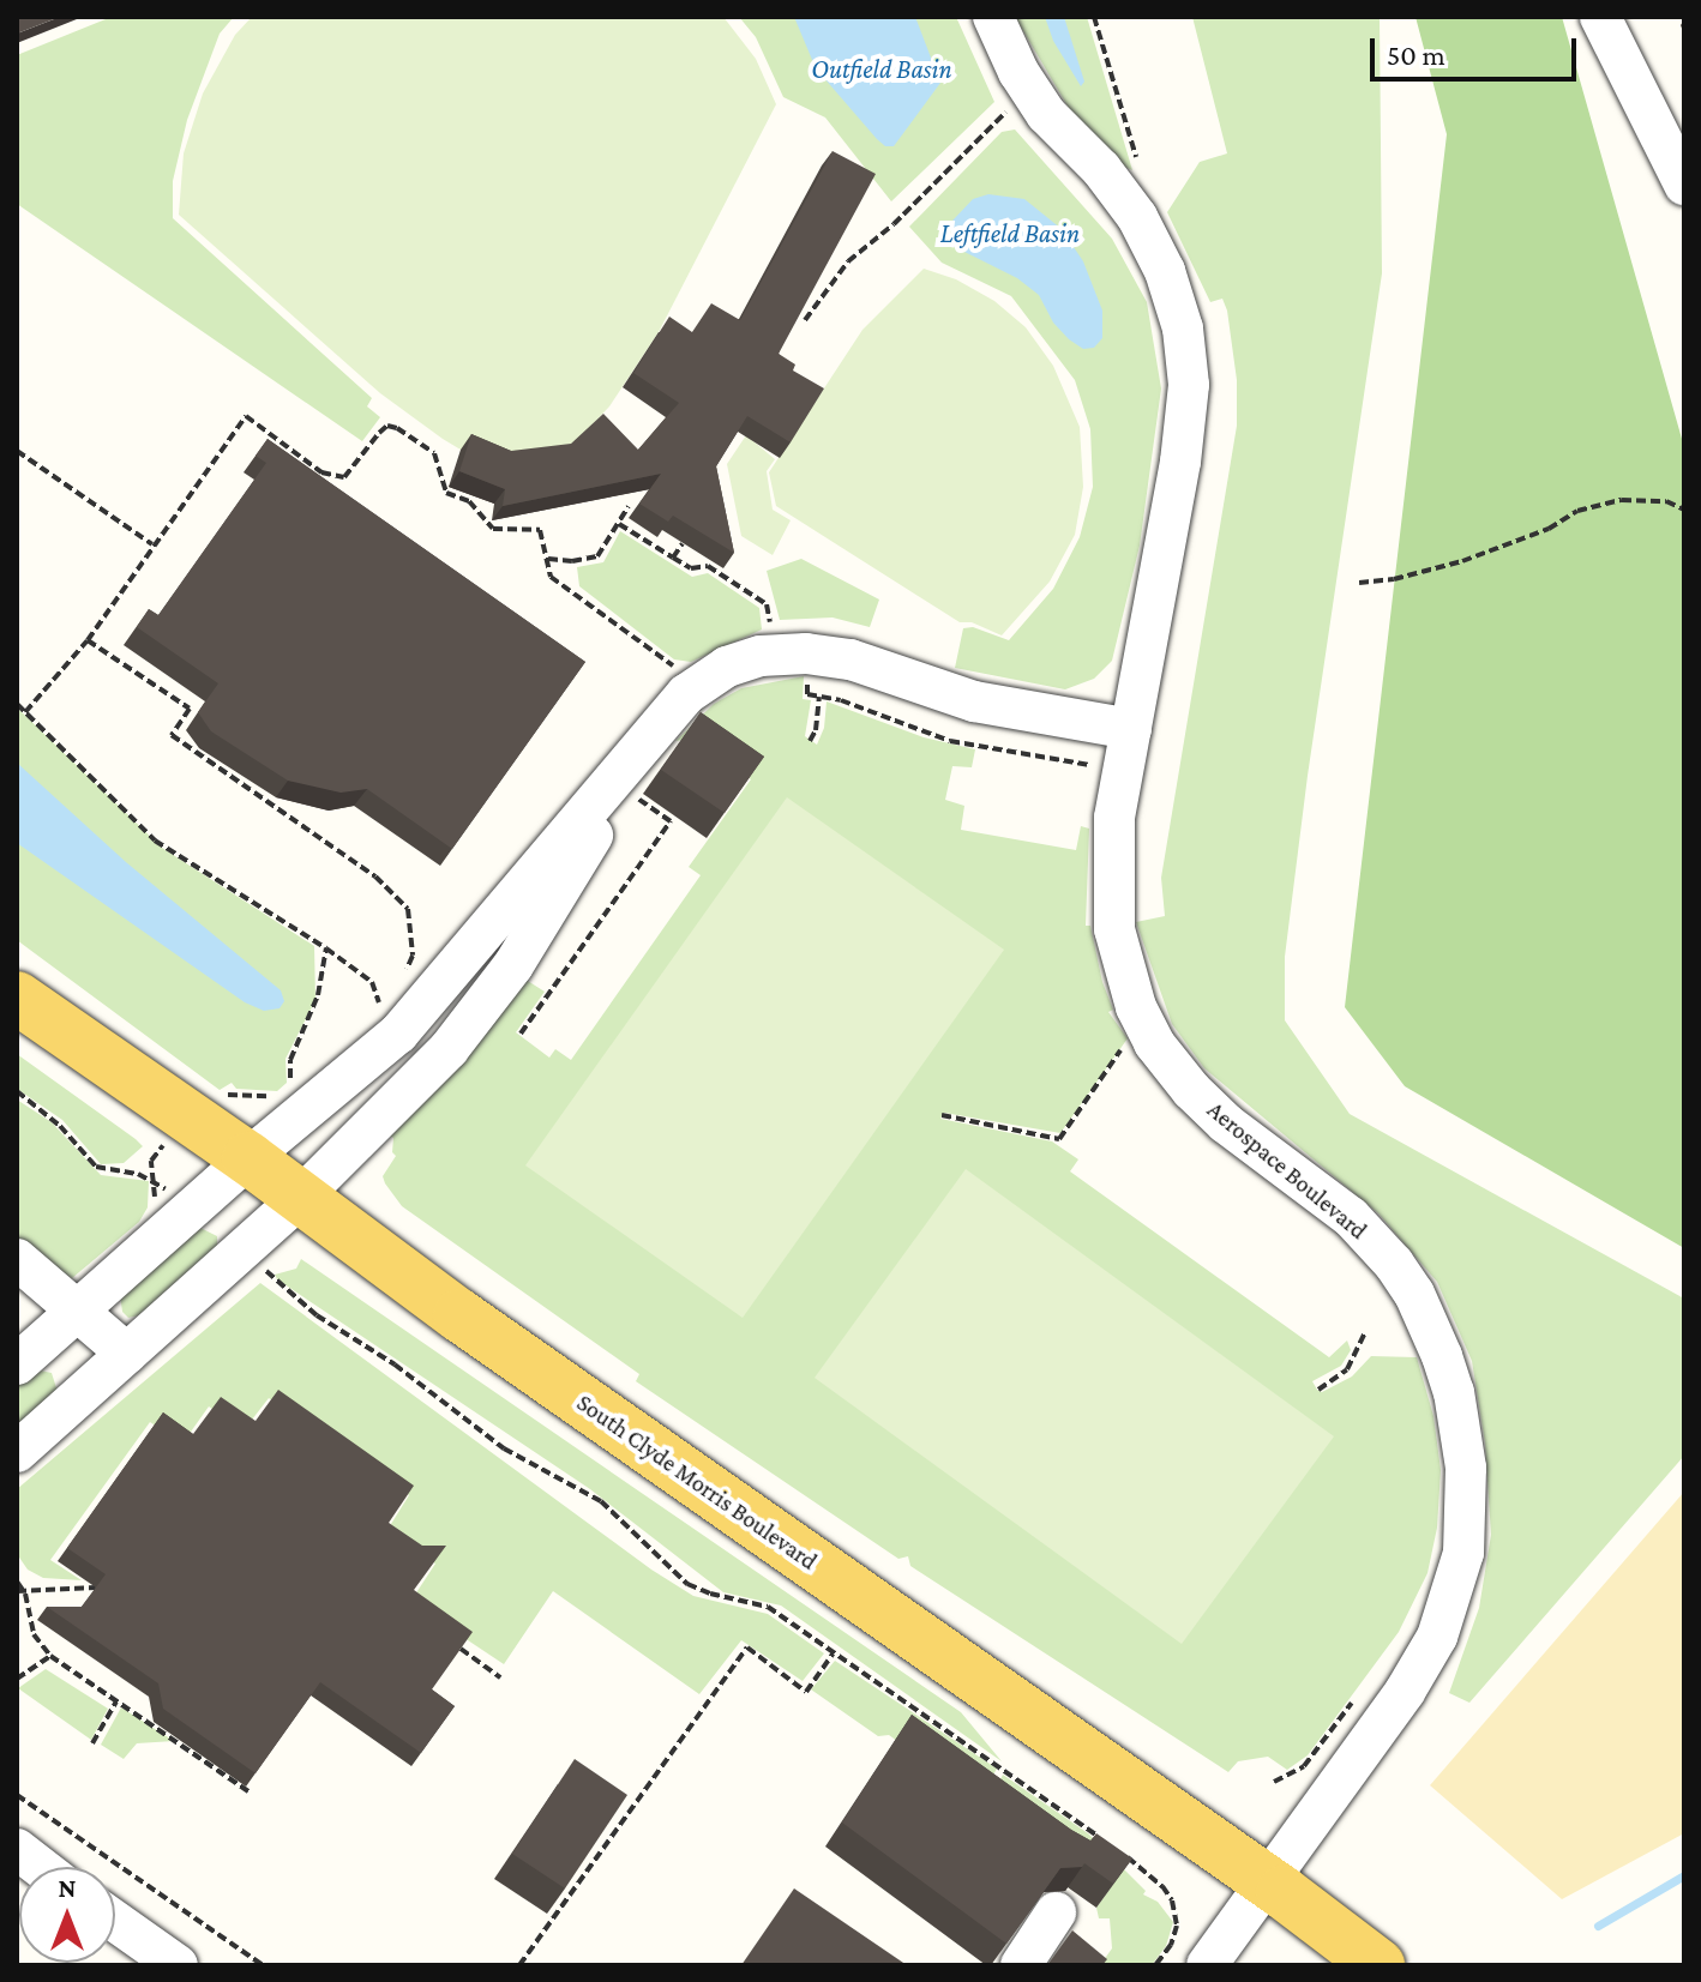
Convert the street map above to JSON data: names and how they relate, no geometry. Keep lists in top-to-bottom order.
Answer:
{
  "streets": {
    "main road": ["South Clyde Morris Boulevard"],
    "street": ["Aerospace Boulevard"]
  },
  "crossings": [
    ["Aerospace Boulevard", "South Clyde Morris Boulevard"]
  ],
  "water": ["Outfield Basin", "Leftfield Basin"],
  "scale_bar": "50 m",
  "north": "top"
}
